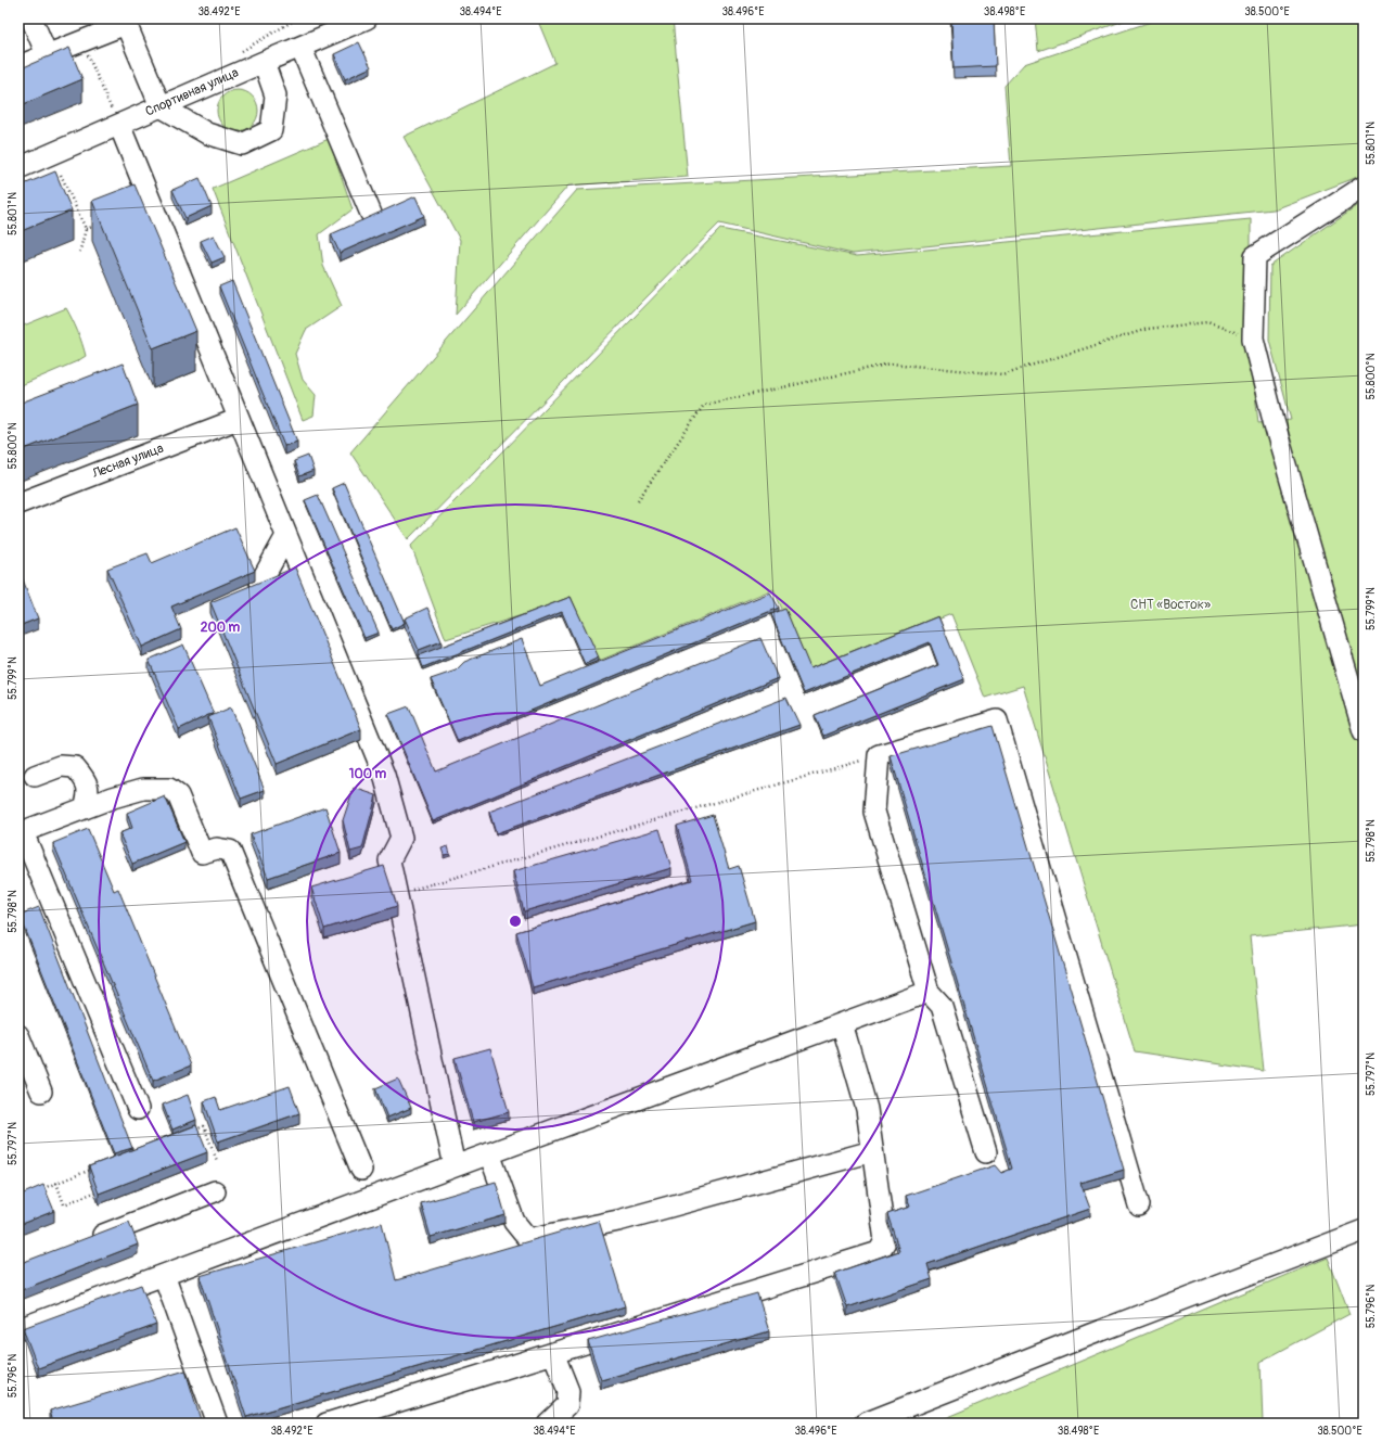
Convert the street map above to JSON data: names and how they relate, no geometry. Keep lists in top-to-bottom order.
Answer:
{
  "streets": {
    "street": ["Спортивная улица", "Лесная улица"]
  },
  "parks": ["СНТ «Восток»"],
  "coordinates": [
    "38.492°E",
    "38.494°E",
    "38.496°E",
    "38.498°E",
    "38.500°E",
    "55.801°N",
    "55.800°N",
    "55.799°N",
    "55.798°N",
    "55.797°N",
    "55.796°N"
  ],
  "rings": ["200 m", "100 m"]
}
